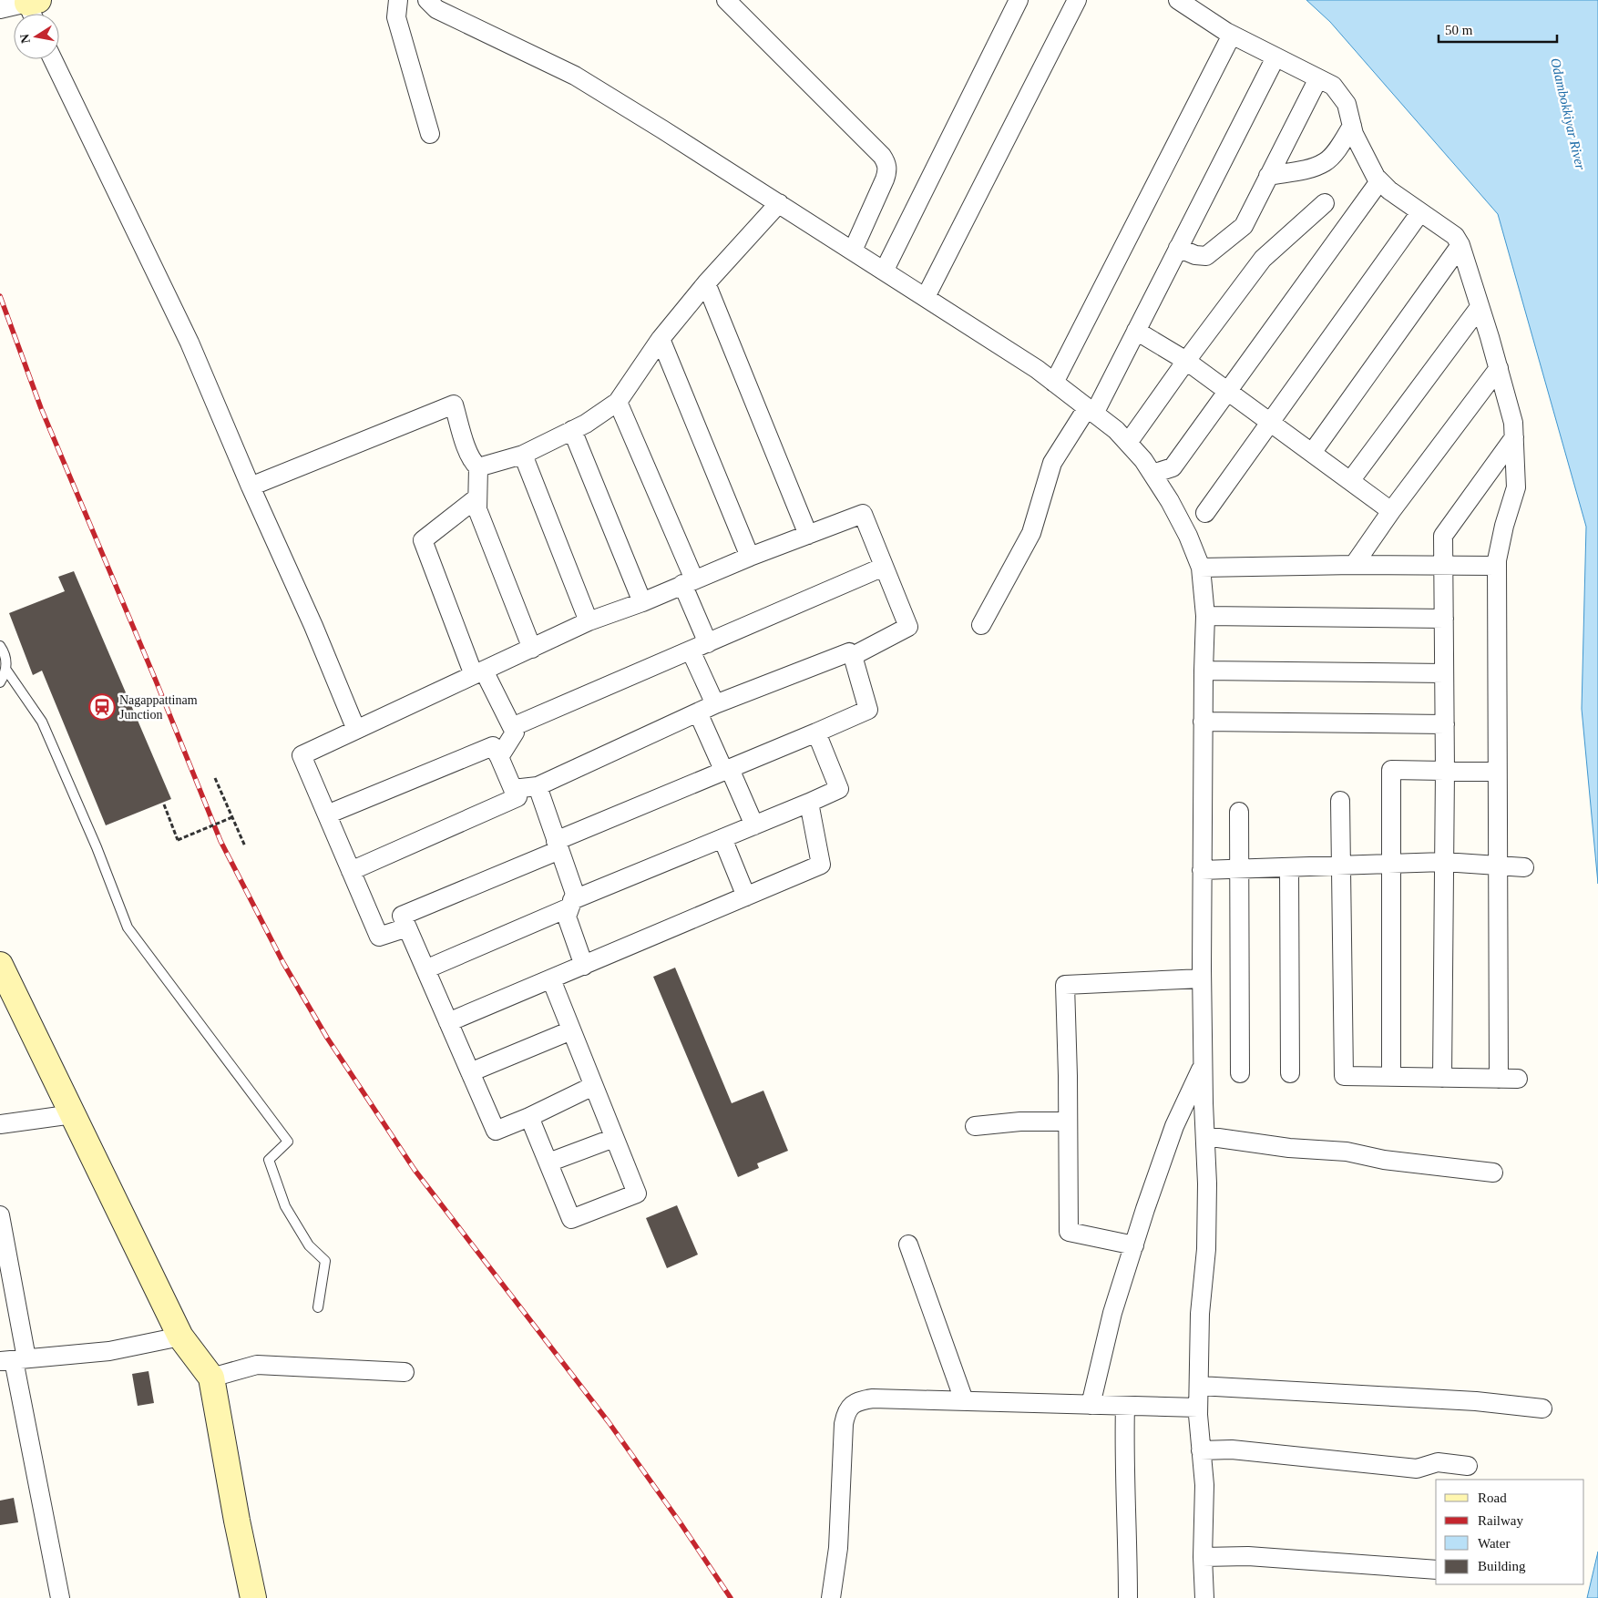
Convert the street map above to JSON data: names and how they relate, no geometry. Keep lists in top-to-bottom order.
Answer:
{
  "water": ["Odambokkiyar River"],
  "places": {
    "station": ["Nagappattinam Junction"]
  },
  "legend": [
    "Road",
    "Railway",
    "Water",
    "Building"
  ],
  "scale_bar": "50 m",
  "north": "left"
}
